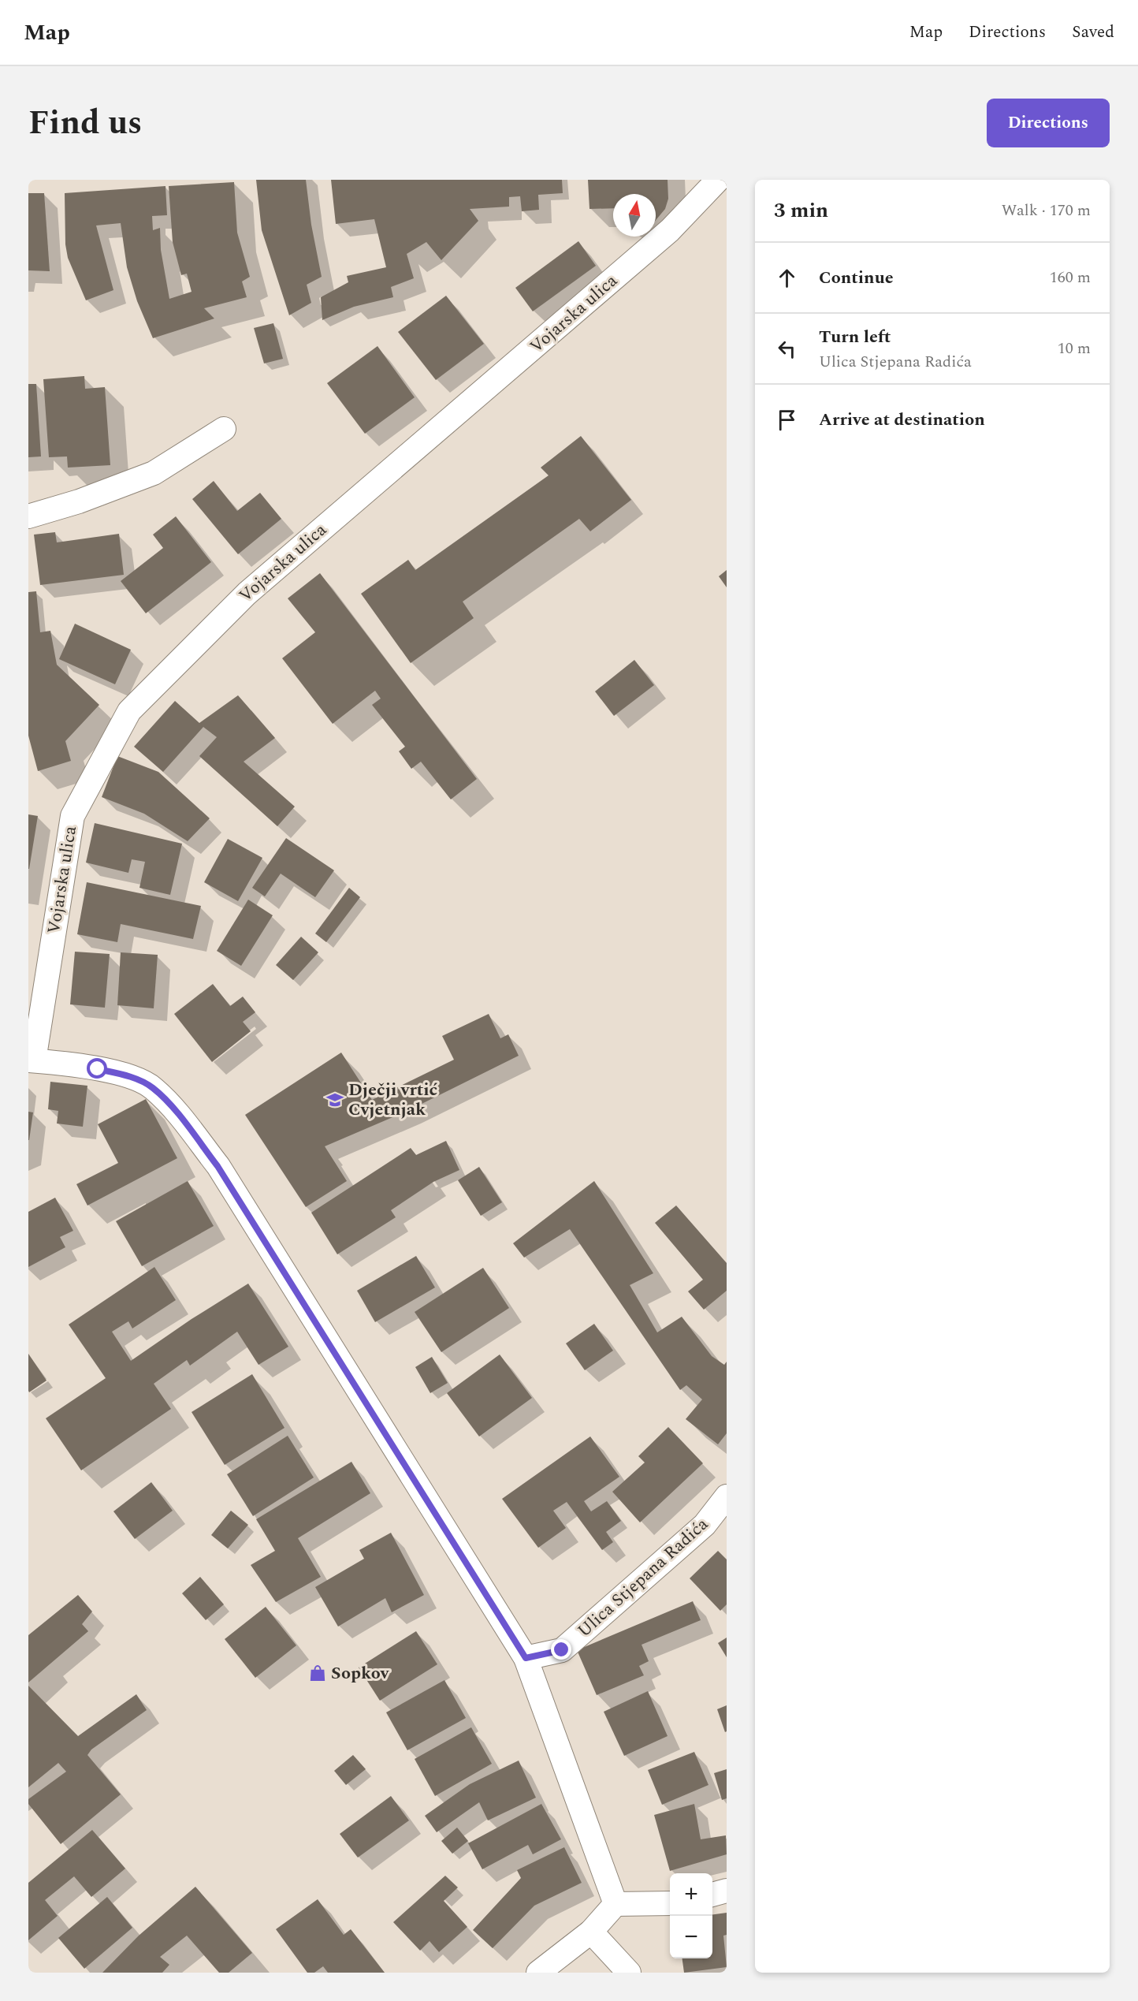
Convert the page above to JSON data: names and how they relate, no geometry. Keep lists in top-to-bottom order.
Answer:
{
  "streets": {
    "street": ["Vojarska ulica", "Ulica Stjepana Radića"]
  },
  "places": {
    "school or university": ["Dječji vrtić Cvjetnjak"],
    "shop": ["Sopkov"]
  },
  "north": "top",
  "page": {
    "header": "Map",
    "nav": ["Map", "Directions", "Saved"],
    "title": "Find us",
    "buttons": "Directions",
    "heading": ["3 min", "Walk · 170 m"],
    "list": [
      ["Continue", "160 m"],
      ["Turn left", "Ulica Stjepana Radića", "10 m"],
      "Arrive at destination"
    ],
    "map_buttons": ["+", "−"]
  }
}
